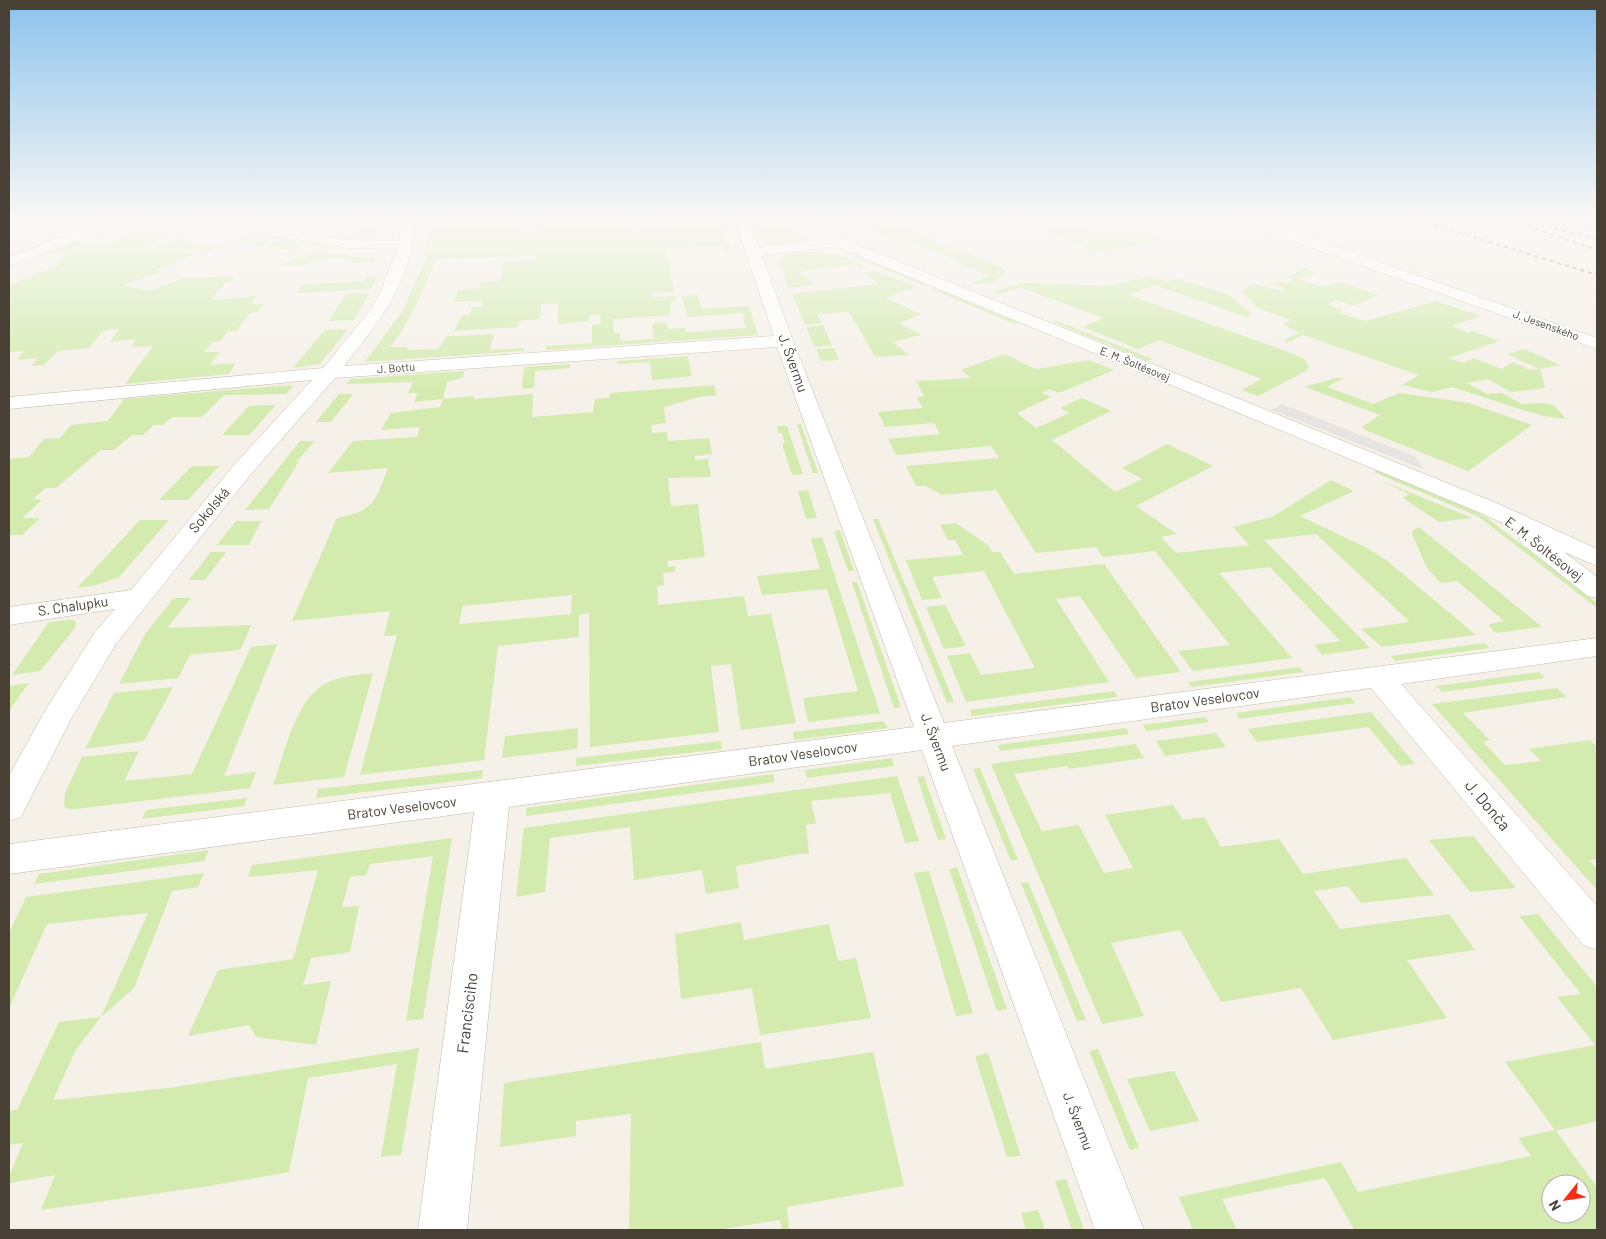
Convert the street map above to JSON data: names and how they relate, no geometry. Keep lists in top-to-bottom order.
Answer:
{
  "streets": {
    "street": [
      "J. Jesenského",
      "J. Švermu",
      "E. M. Šoltésovej",
      "J. Bottu",
      "Sokolská",
      "S. Chalupku",
      "Bratov Veselovcov",
      "J. Donča",
      "Francisciho"
    ]
  },
  "crossings": [
    ["J. Švermu", "J. Bottu"],
    ["J. Švermu", "Bratov Veselovcov"],
    ["J. Bottu", "Sokolská"],
    ["Sokolská", "S. Chalupku"],
    ["Bratov Veselovcov", "J. Donča"],
    ["Bratov Veselovcov", "Francisciho"]
  ],
  "north": "bottom left"
}
